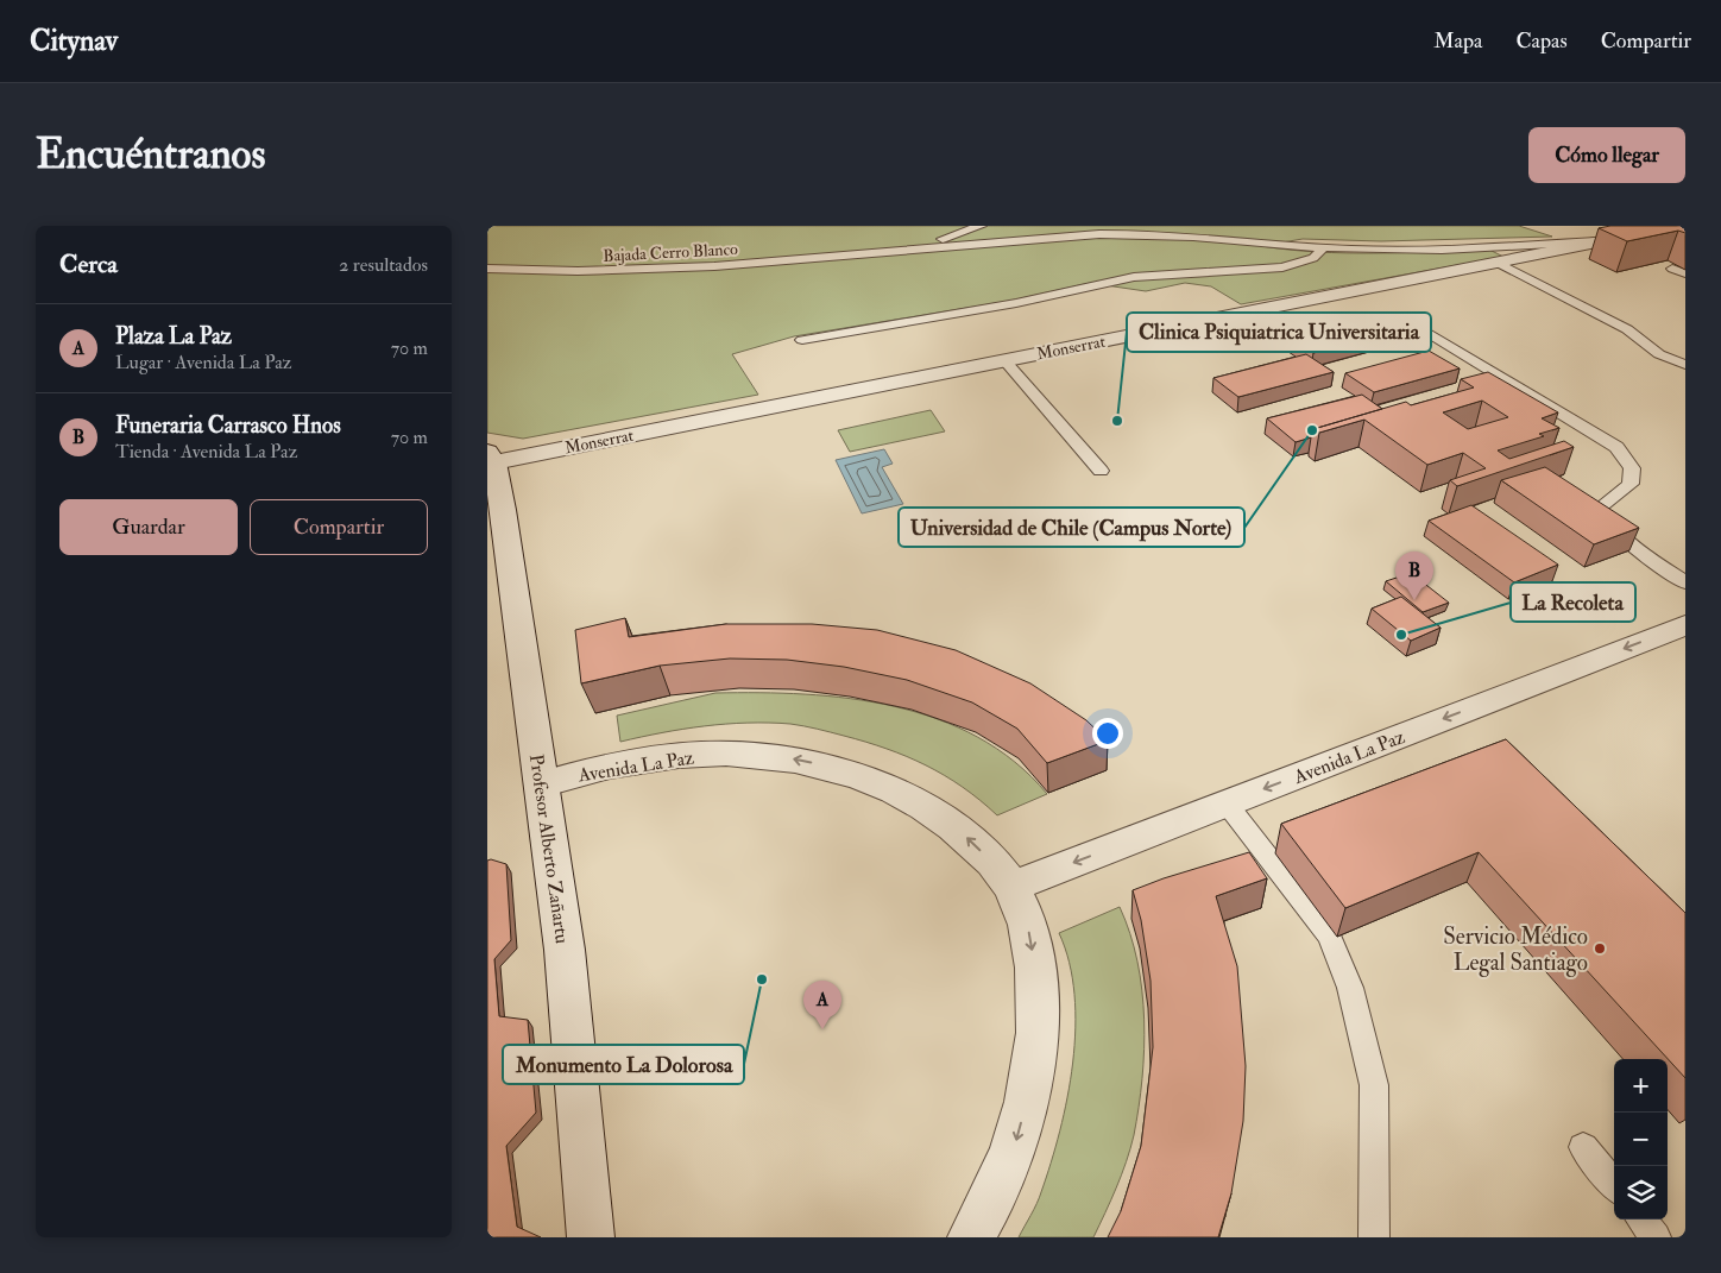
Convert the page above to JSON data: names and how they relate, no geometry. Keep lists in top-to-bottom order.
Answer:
{
  "streets": {
    "street": ["Monserrat", "Avenida La Paz", "Profesor Alberto Zañartu"],
    "lane": ["Bajada Cerro Blanco"]
  },
  "crossings": [
    ["Bajada Cerro Blanco", "Monserrat"],
    ["Monserrat", "Profesor Alberto Zañartu"],
    ["Avenida La Paz", "Profesor Alberto Zañartu"]
  ],
  "one_way": ["Avenida La Paz"],
  "places": [
    "Clinica Psiquiatrica Universitaria",
    "Universidad de Chile (Campus Norte)",
    "La Recoleta",
    "Servicio Médico Legal Santiago",
    "Monumento La Dolorosa"
  ],
  "page": {
    "header": "Citynav",
    "nav": ["Mapa", "Capas", "Compartir"],
    "buttons": [
      "Cómo llegar",
      ["Guardar", "Compartir"]
    ],
    "title": "Encuéntranos",
    "heading": ["Cerca", "2 resultados"],
    "list": [
      {
        "mark": "A",
        "name": "Plaza La Paz",
        "note": "Lugar · Avenida La Paz",
        "value": "70 m"
      },
      {
        "mark": "B",
        "name": "Funeraria Carrasco Hnos",
        "note": "Tienda · Avenida La Paz",
        "value": "70 m"
      }
    ],
    "pins": ["B", "A"],
    "map_buttons": ["+", "−"]
  }
}
